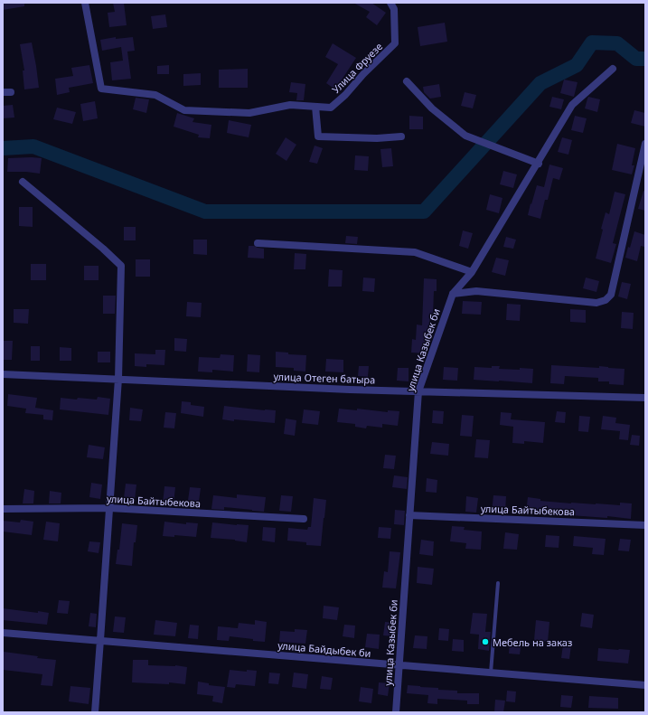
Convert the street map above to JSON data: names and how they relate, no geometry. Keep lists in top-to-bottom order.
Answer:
{
  "streets": {
    "street": [
      "Улица Фруезе",
      "улица Казыбек би",
      "улица Отеген батыра",
      "улица Байтыбекова",
      "улица Байдыбек би"
    ]
  },
  "crossings": [
    ["улица Казыбек би", "улица Отеген батыра"],
    ["улица Казыбек би", "улица Байтыбекова"],
    ["улица Казыбек би", "улица Байдыбек би"]
  ],
  "places": ["Мебель на заказ"]
}
